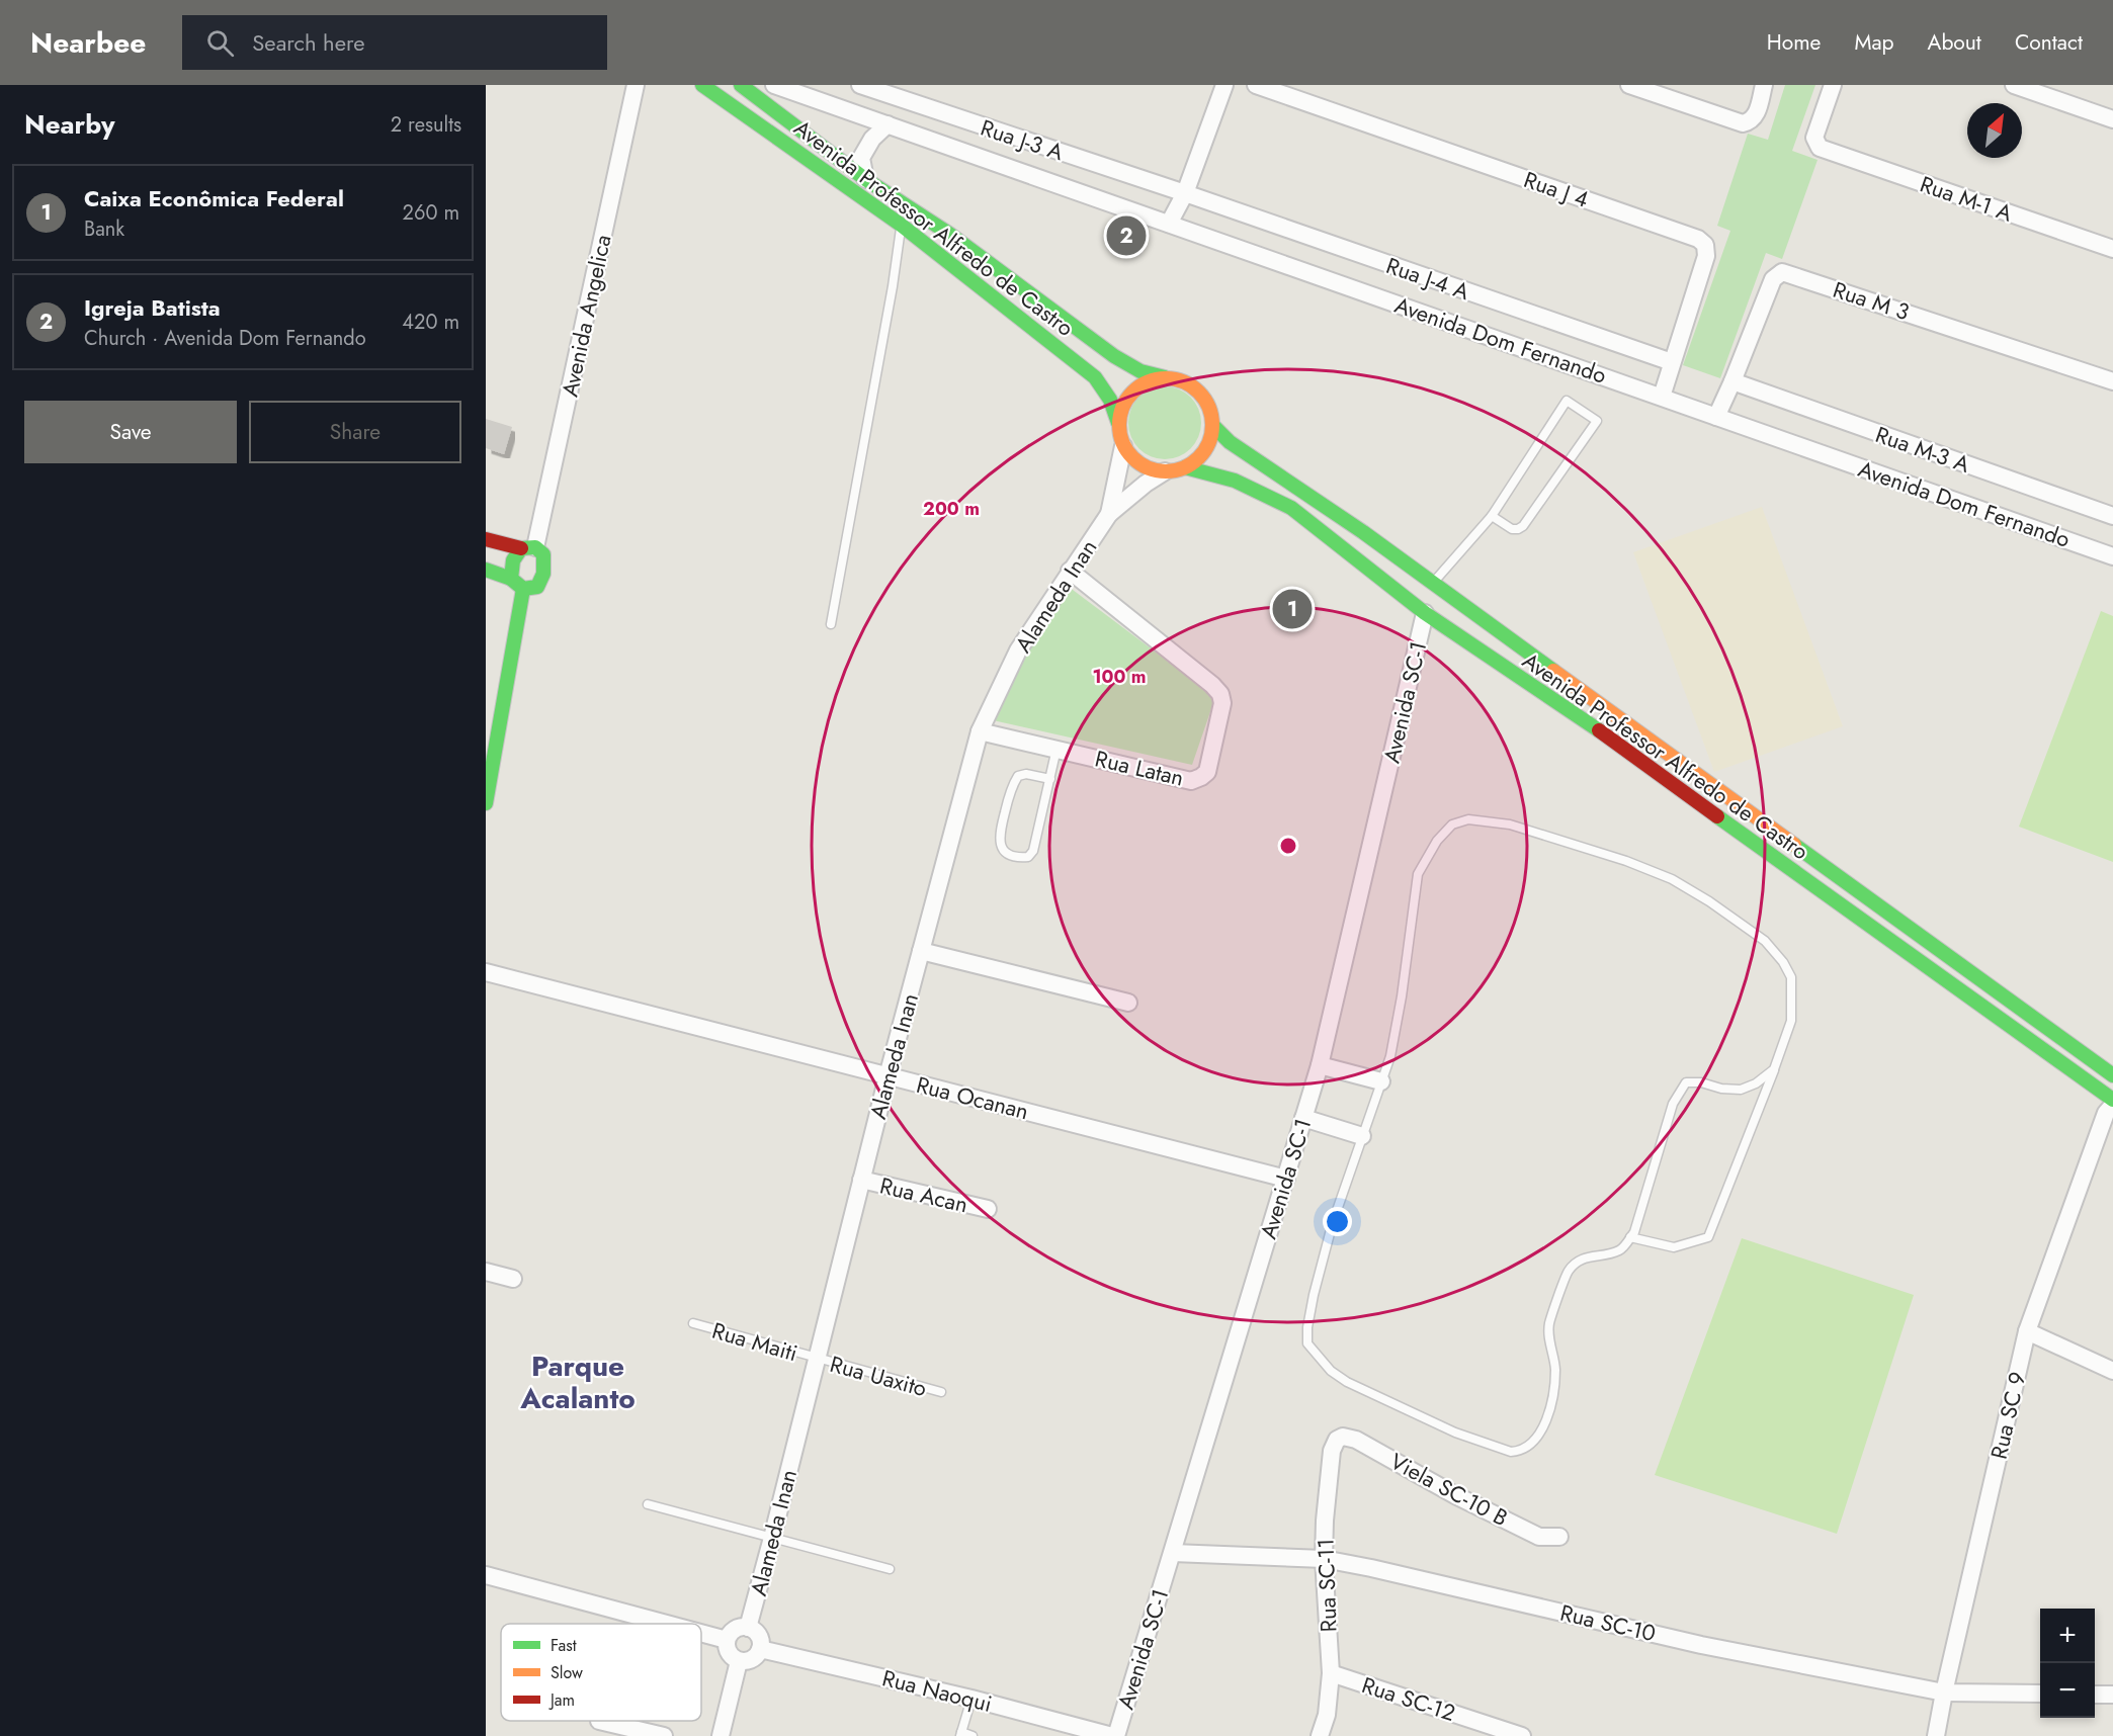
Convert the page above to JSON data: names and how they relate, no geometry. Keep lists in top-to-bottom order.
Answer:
{
  "streets": {
    "main road": ["Avenida Professor Alfredo de Castro"],
    "street": [
      "Rua J-3 A",
      "Rua J 4",
      "Rua M-1 A",
      "Rua J-4 A",
      "Rua M 3",
      "Avenida Angelica",
      "Avenida Dom Fernando",
      "Rua M-3 A",
      "Alameda Inan",
      "Avenida SC-1",
      "Rua Latan",
      "Rua Ocanan",
      "Rua Acan",
      "Rua SC 9",
      "Viela SC-10 B",
      "Rua SC-11",
      "Rua SC-10",
      "Rua Naoqui",
      "Rua SC-12"
    ],
    "lane": ["Rua Maiti", "Rua Uaxito"]
  },
  "crossings": [
    ["Rua J-3 A", "Rua J-4 A"],
    ["Rua J 4", "Rua J-4 A"],
    ["Rua J 4", "Avenida Dom Fernando"],
    ["Avenida Professor Alfredo de Castro", "Alameda Inan"],
    ["Avenida Professor Alfredo de Castro", "Avenida SC-1"],
    ["Rua M 3", "Avenida Dom Fernando"],
    ["Rua M 3", "Rua M-3 A"],
    ["Alameda Inan", "Rua Latan"],
    ["Alameda Inan", "Rua Ocanan"],
    ["Alameda Inan", "Rua Acan"],
    ["Alameda Inan", "Rua Maiti"],
    ["Alameda Inan", "Rua Uaxito"],
    ["Alameda Inan", "Rua Naoqui"],
    ["Avenida SC-1", "Rua Ocanan"],
    ["Avenida SC-1", "Rua SC-10"],
    ["Avenida SC-1", "Rua Naoqui"],
    ["Rua Maiti", "Rua Uaxito"],
    ["Rua SC 9", "Rua SC-10"],
    ["Viela SC-10 B", "Rua SC-11"],
    ["Rua SC-11", "Rua SC-10"],
    ["Rua SC-11", "Rua SC-12"]
  ],
  "districts": ["Parque Acalanto"],
  "legend": ["Fast", "Slow", "Jam"],
  "north": "top right",
  "page": {
    "header": "Nearbee",
    "search": "Search here",
    "nav": [
      "Home",
      "Map",
      "About",
      "Contact"
    ],
    "heading": ["Nearby", "2 results"],
    "list": [
      {
        "mark": "1",
        "name": "Caixa Econômica Federal",
        "note": "Bank",
        "value": "260 m"
      },
      {
        "mark": "2",
        "name": "Igreja Batista",
        "note": "Church · Avenida Dom Fernando",
        "value": "420 m"
      }
    ],
    "pins": ["2", "1"],
    "buttons": ["Save", "Share"],
    "map_buttons": ["+", "−"]
  },
  "rings": ["200 m", "100 m"]
}
